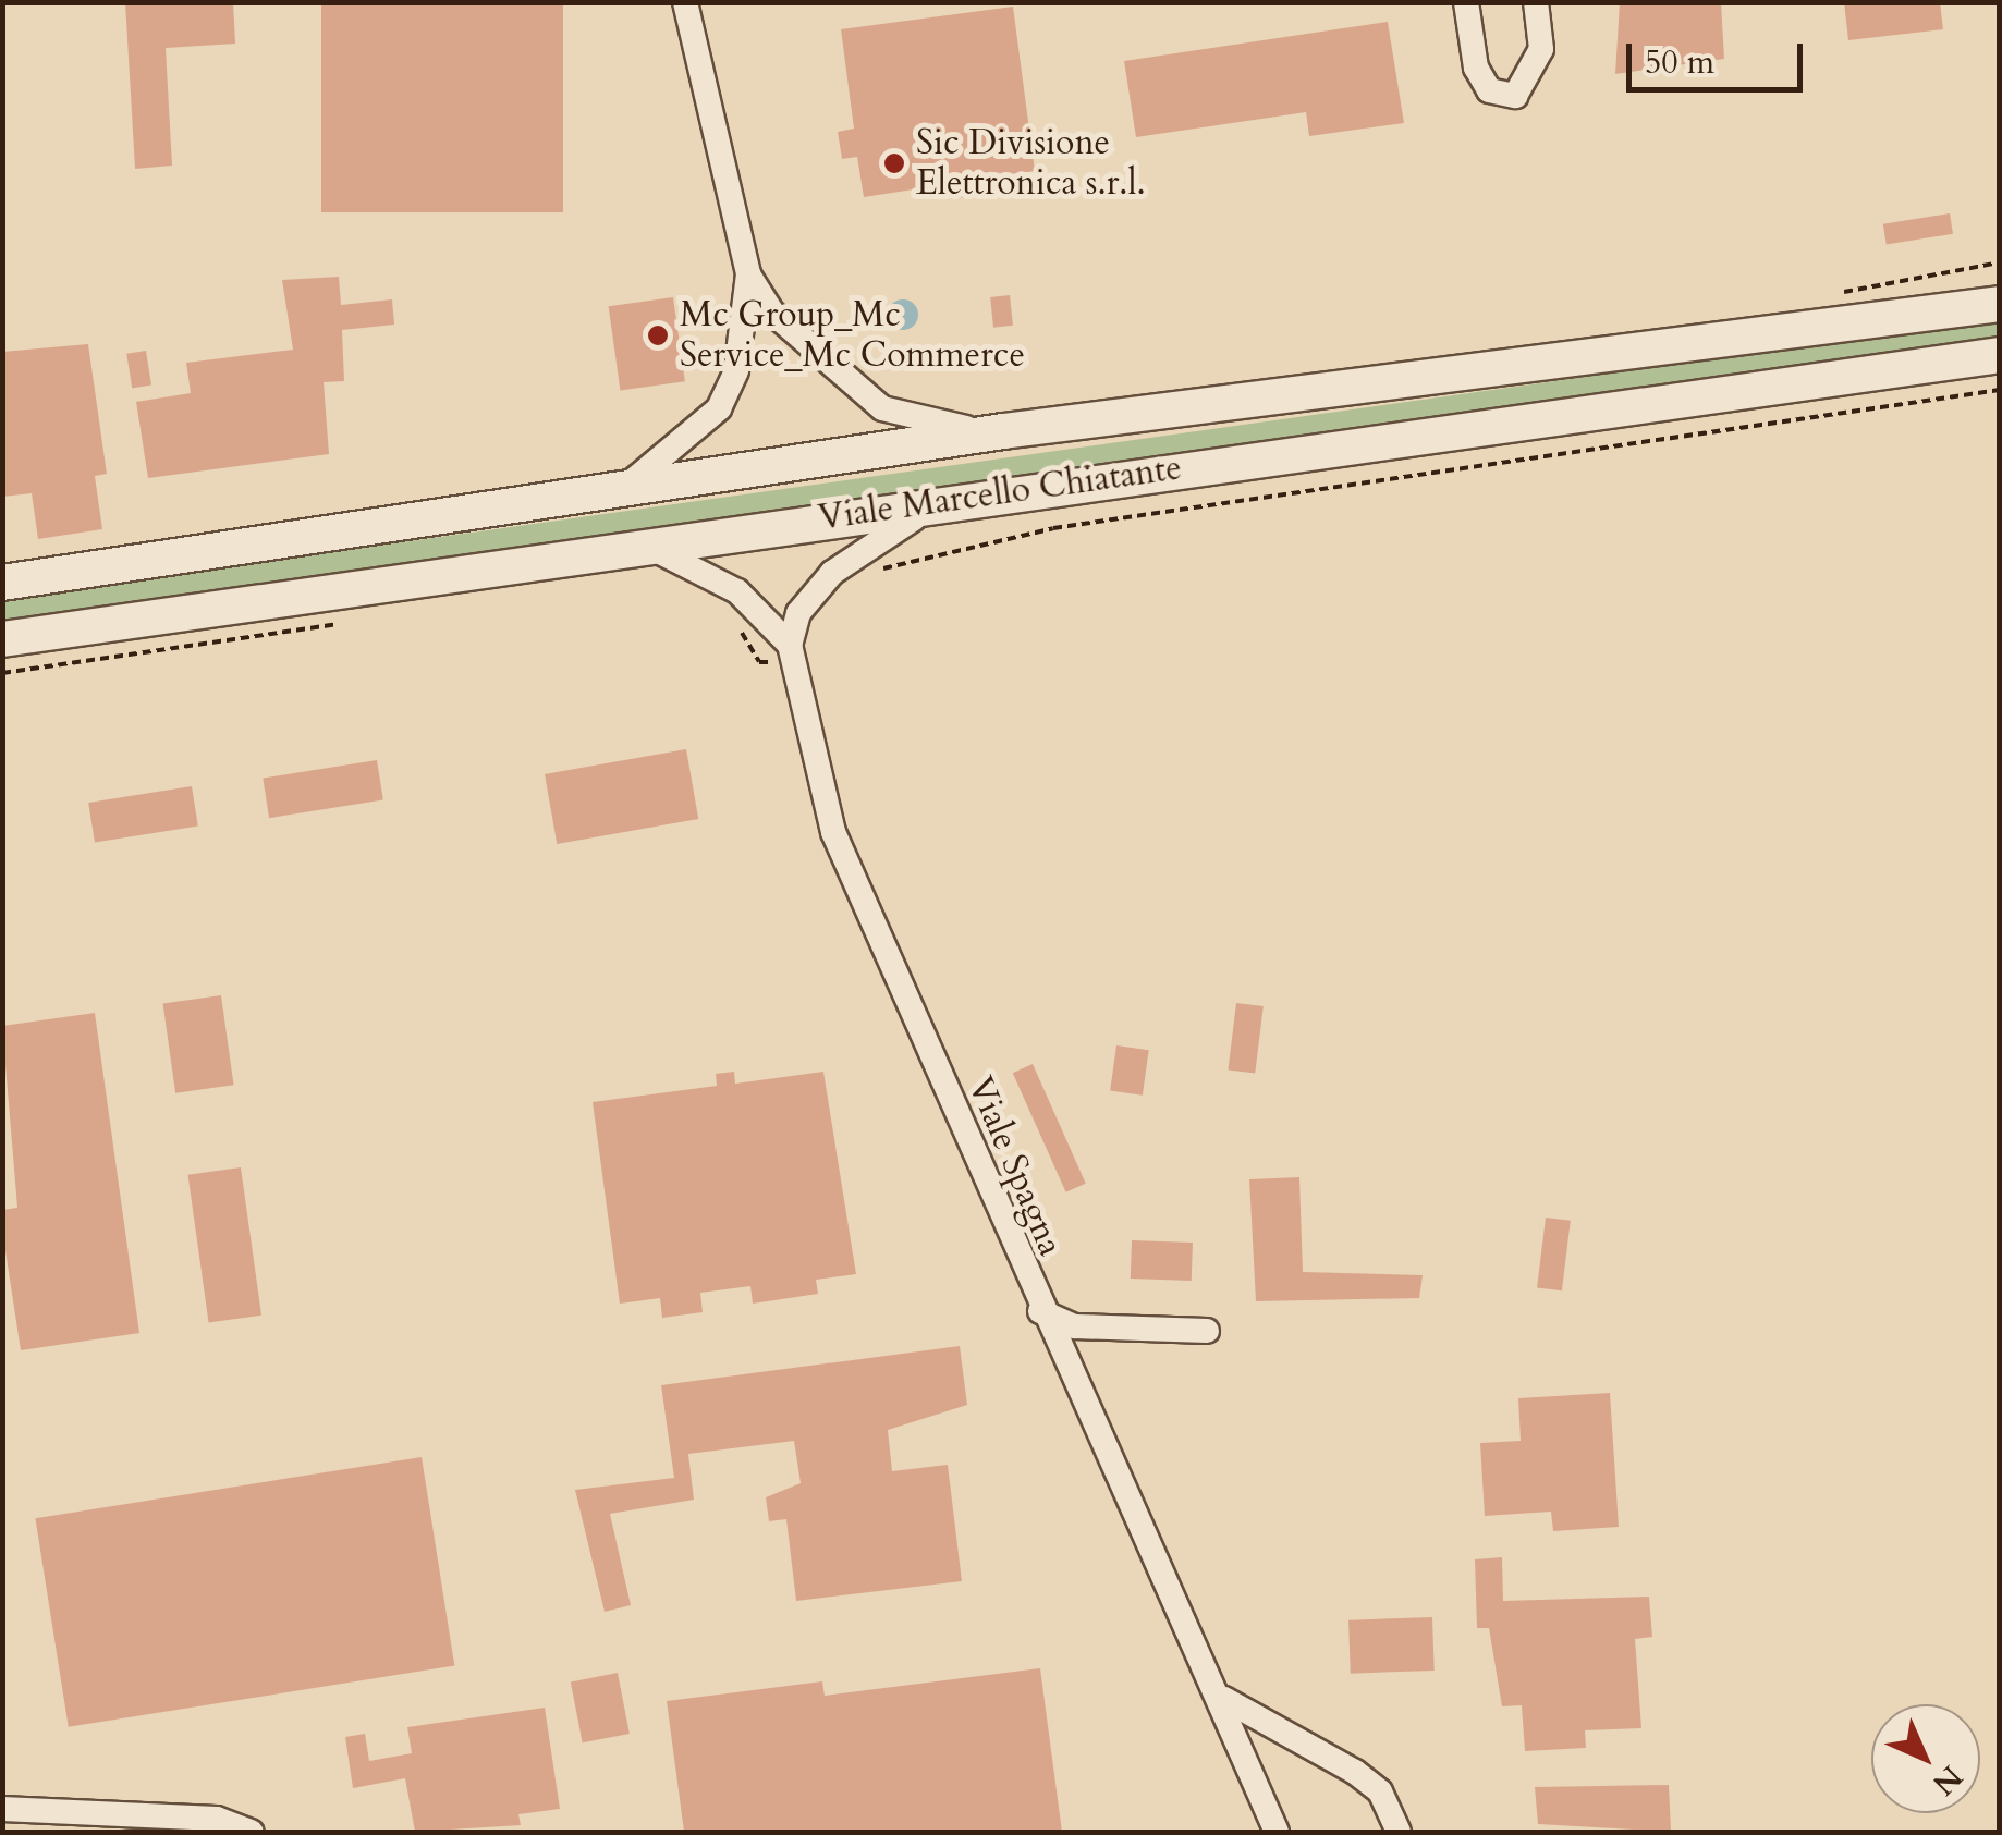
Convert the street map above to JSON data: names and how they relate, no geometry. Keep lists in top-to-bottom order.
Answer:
{
  "streets": {
    "street": ["Viale Marcello Chiatante", "Viale Spagna"]
  },
  "places": ["Sic Divisione Elettronica s.r.l.", "Mc Group_Mc Service_Mc Commerce"],
  "scale_bar": "50 m",
  "north": "bottom right"
}
